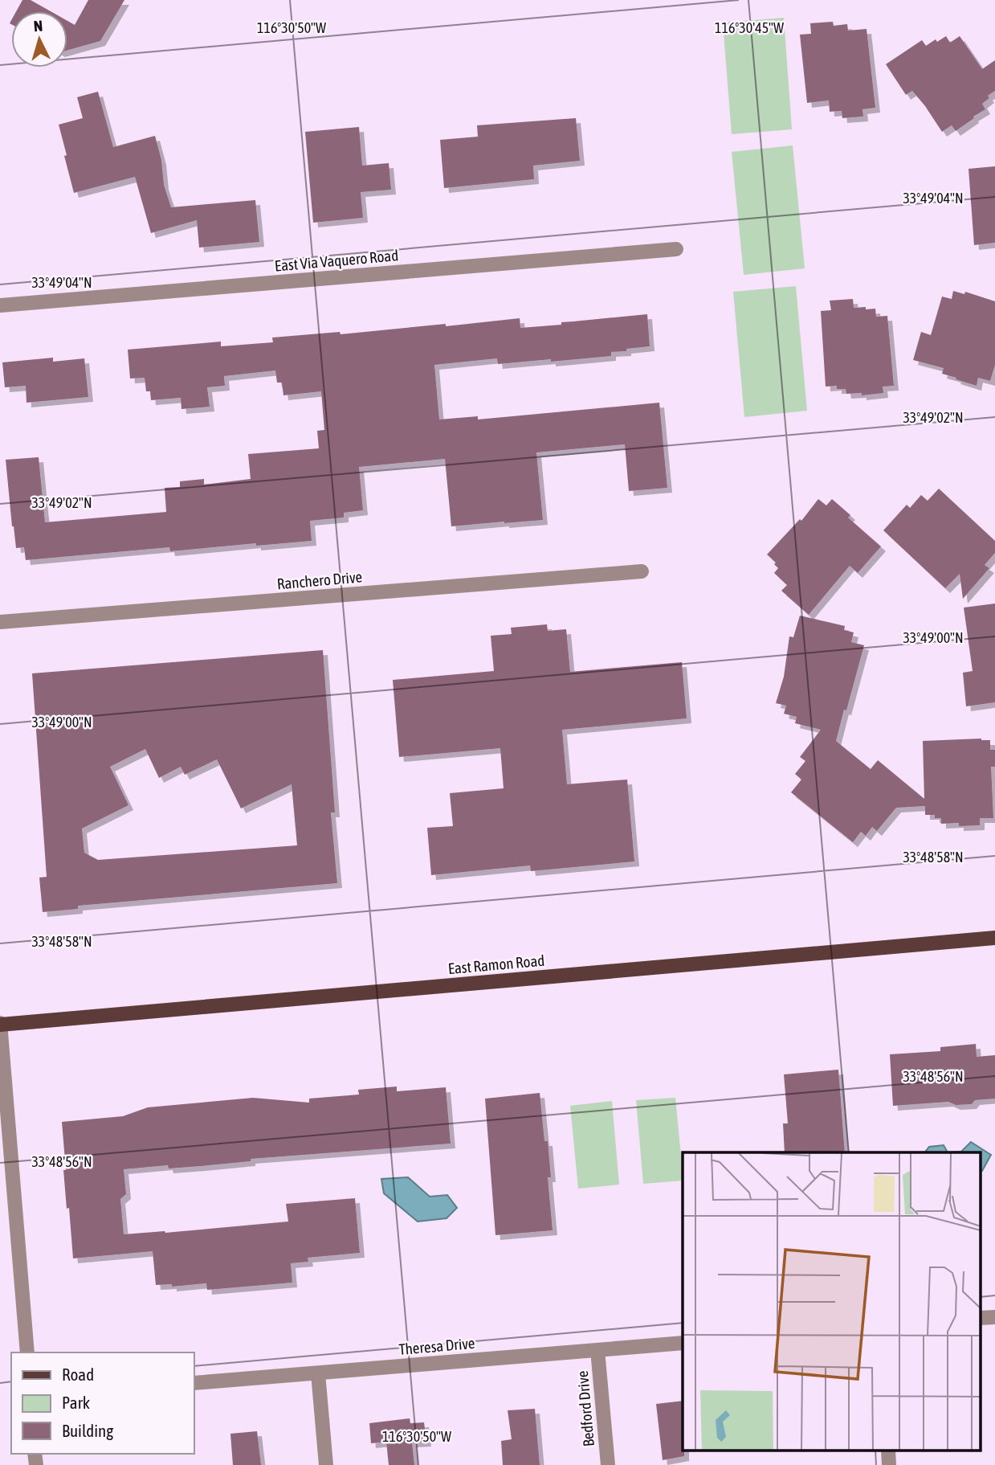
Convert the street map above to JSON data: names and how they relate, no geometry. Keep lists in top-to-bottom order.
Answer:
{
  "streets": {
    "main road": ["East Ramon Road"],
    "street": [
      "East Via Vaquero Road",
      "Ranchero Drive",
      "Theresa Drive",
      "Bedford Drive"
    ]
  },
  "crossings": [
    ["Theresa Drive", "Bedford Drive"]
  ],
  "legend": ["Road", "Park", "Building"],
  "north": "top",
  "coordinates": [
    "116°30'50\"W",
    "116°30'45\"W",
    "33°49'04\"N",
    "33°49'02\"N",
    "33°49'00\"N",
    "33°48'58\"N",
    "33°48'56\"N"
  ]
}
